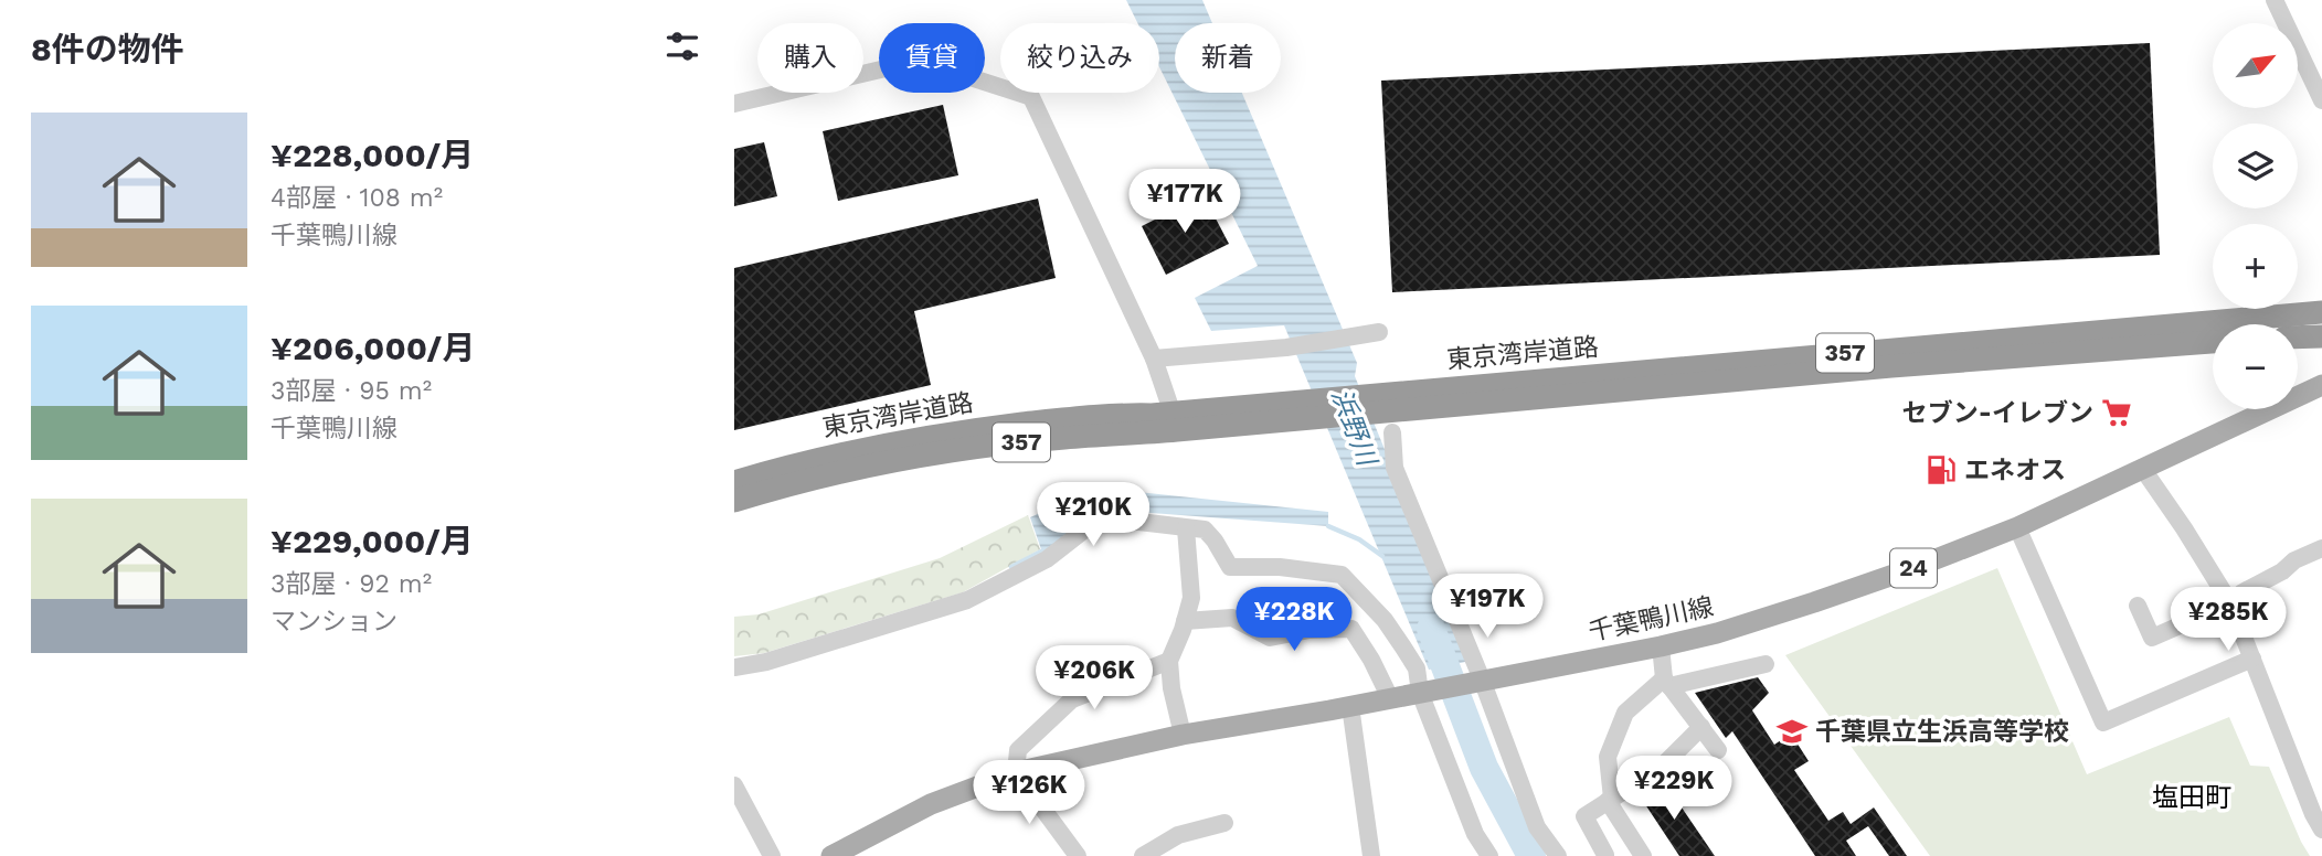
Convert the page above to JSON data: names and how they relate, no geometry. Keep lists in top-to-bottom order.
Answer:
{
  "streets": {
    "highway": ["東京湾岸道路", "357"],
    "main road": ["24", "千葉鴨川線"]
  },
  "districts": ["塩田町"],
  "water": ["浜野川"],
  "places": {
    "supermarket": ["セブン-イレブン"],
    "fuel station": ["エネオス"],
    "school or university": ["千葉県立生浜高等学校"]
  },
  "north": "top right",
  "page": {
    "heading": "8件の物件",
    "map_buttons": ["+", "−"],
    "chip": [
      "購入",
      "賃貸",
      "絞り込み",
      "新着"
    ],
    "list": [
      {
        "name": "¥228,000/月",
        "note": "4部屋 · 108 m² · 千葉鴨川線"
      },
      {
        "name": "¥206,000/月",
        "note": "3部屋 · 95 m² · 千葉鴨川線"
      },
      {
        "name": "¥229,000/月",
        "note": "3部屋 · 92 m² · マンション"
      }
    ],
    "price": [
      "¥177K",
      "¥210K",
      "¥197K",
      "¥228K",
      "¥285K",
      "¥206K",
      "¥229K",
      "¥126K"
    ]
  }
}
